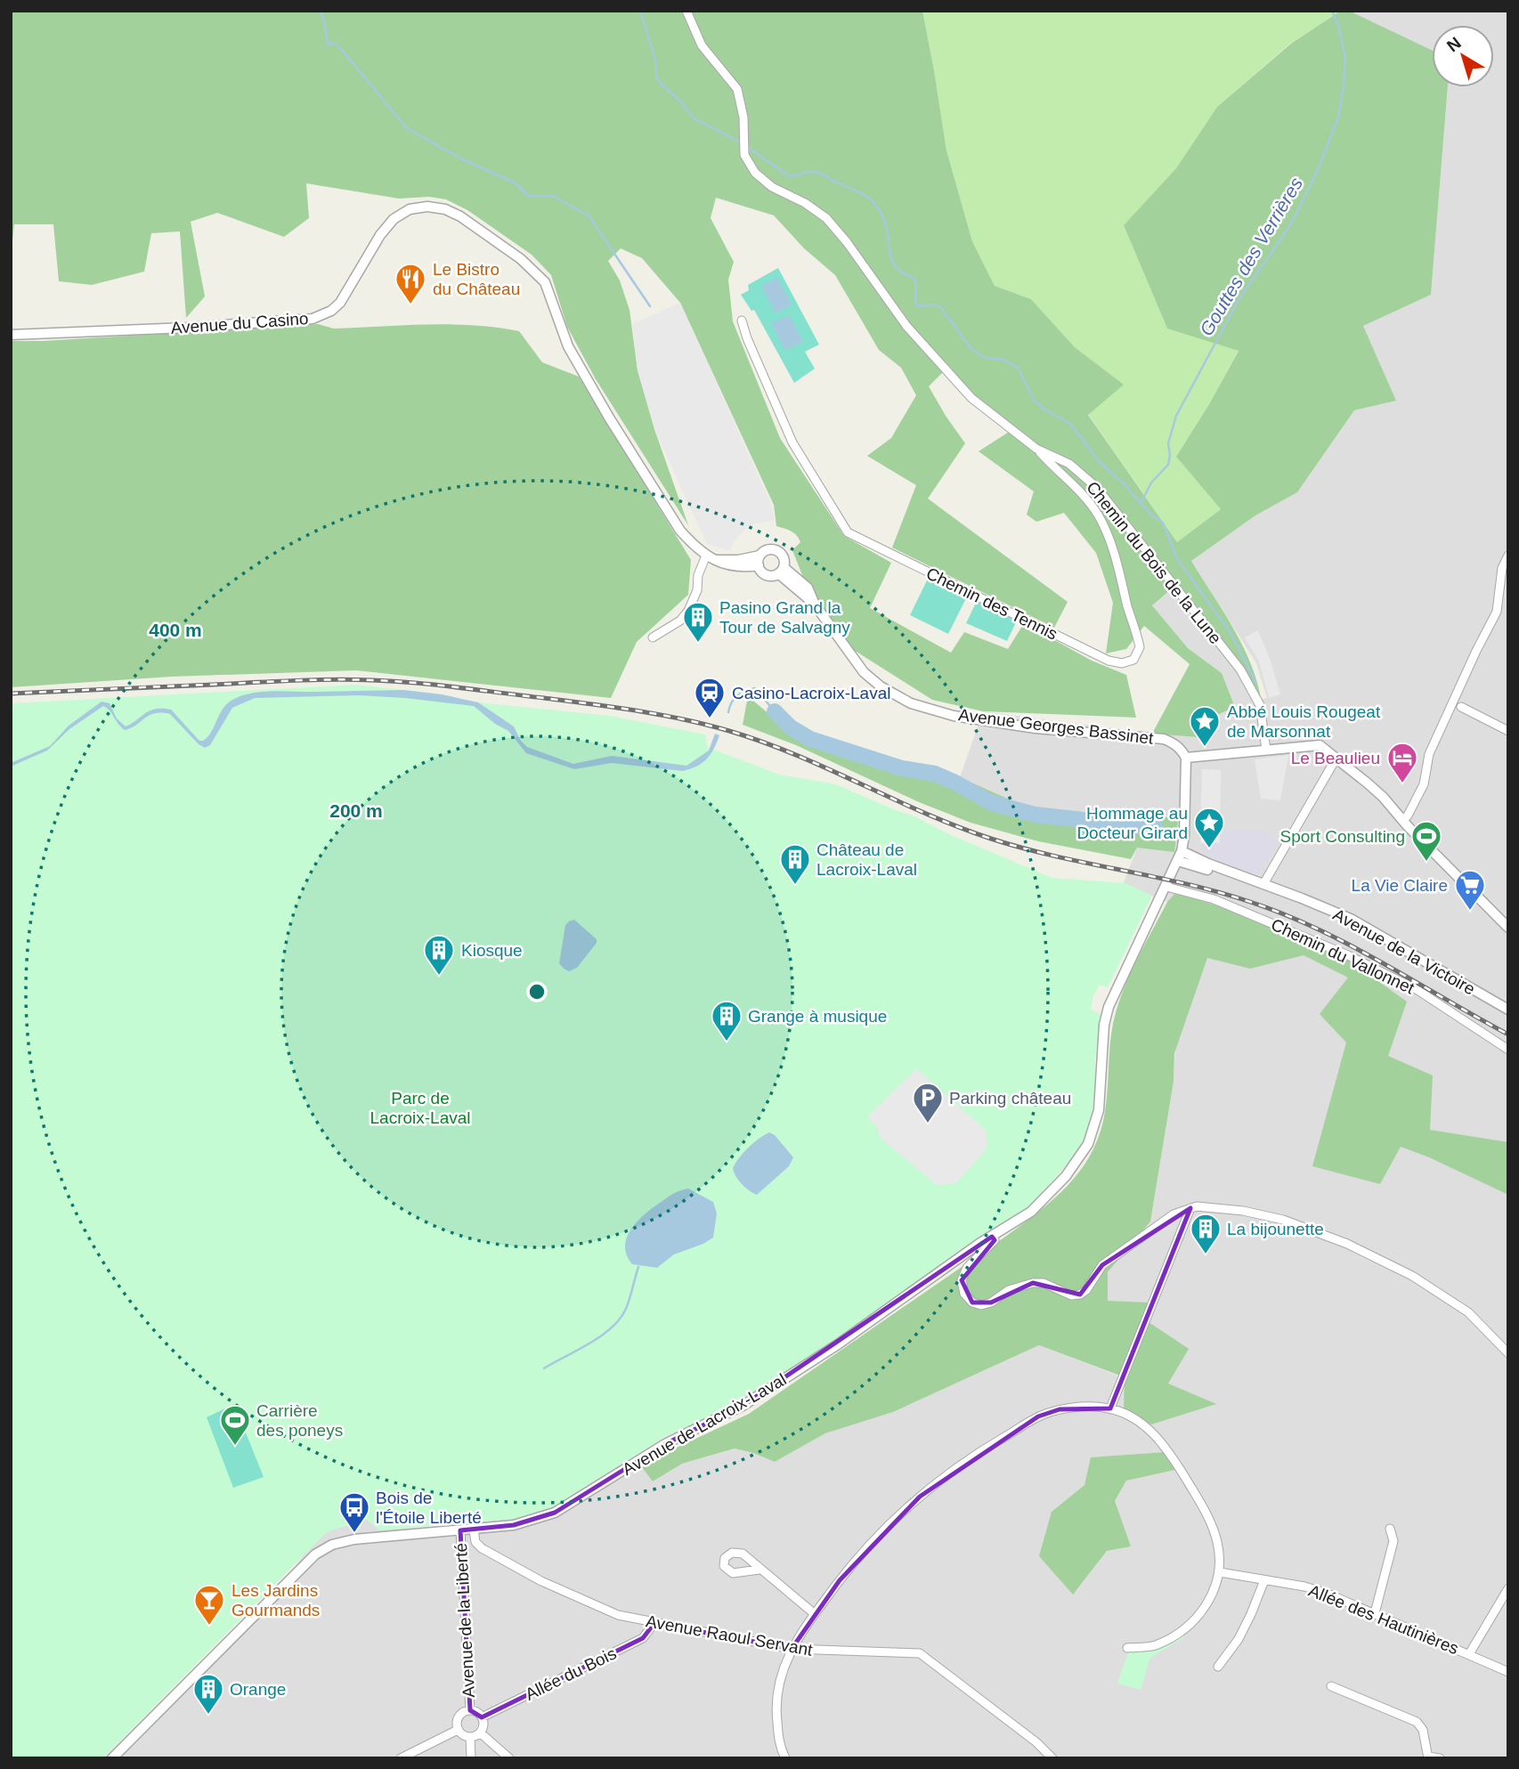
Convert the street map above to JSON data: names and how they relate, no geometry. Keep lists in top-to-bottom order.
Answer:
{
  "streets": {
    "street": [
      "Avenue du Casino",
      "Chemin du Bois de la Lune",
      "Chemin des Tennis",
      "Avenue Georges Bassinet",
      "Avenue de la Victoire",
      "Chemin du Vallonnet",
      "Avenue de Lacroix-Laval",
      "Allée des Hautinières",
      "Avenue de la Liberté",
      "Avenue Raoul Servant",
      "Allée du Bois"
    ]
  },
  "crossings": [
    ["Avenue du Casino", "Avenue Georges Bassinet"],
    ["Chemin du Bois de la Lune", "Chemin des Tennis"],
    ["Avenue Georges Bassinet", "Avenue de Lacroix-Laval"],
    ["Avenue de la Victoire", "Avenue de Lacroix-Laval"],
    ["Chemin du Vallonnet", "Avenue de Lacroix-Laval"],
    ["Avenue de Lacroix-Laval", "Avenue de la Liberté"],
    ["Avenue de Lacroix-Laval", "Avenue Raoul Servant"],
    ["Avenue de la Liberté", "Allée du Bois"],
    ["Avenue Raoul Servant", "Allée du Bois"]
  ],
  "water": ["Gouttes des Verrières"],
  "parks": ["Parc de Lacroix-Laval"],
  "places": {
    "restaurant": ["Le Bistro du Château"],
    "building": [
      "Pasino Grand la Tour de Salvagny",
      "Château de Lacroix-Laval",
      "Kiosque",
      "Grange à musique",
      "La bijounette",
      "Orange"
    ],
    "station": ["Casino-Lacroix-Laval"],
    "place": ["Abbé Louis Rougeat de Marsonnat", "Hommage au Docteur Girard"],
    "hotel": ["Le Beaulieu"],
    "sports": ["Sport Consulting", "Carrière des poneys"],
    "supermarket": ["La Vie Claire"],
    "parking": ["Parking château"],
    "bus stop": ["Bois de l'Étoile Liberté"],
    "bar": ["Les Jardins Gourmands"]
  },
  "north": "top left",
  "rings": ["400 m", "200 m"]
}
